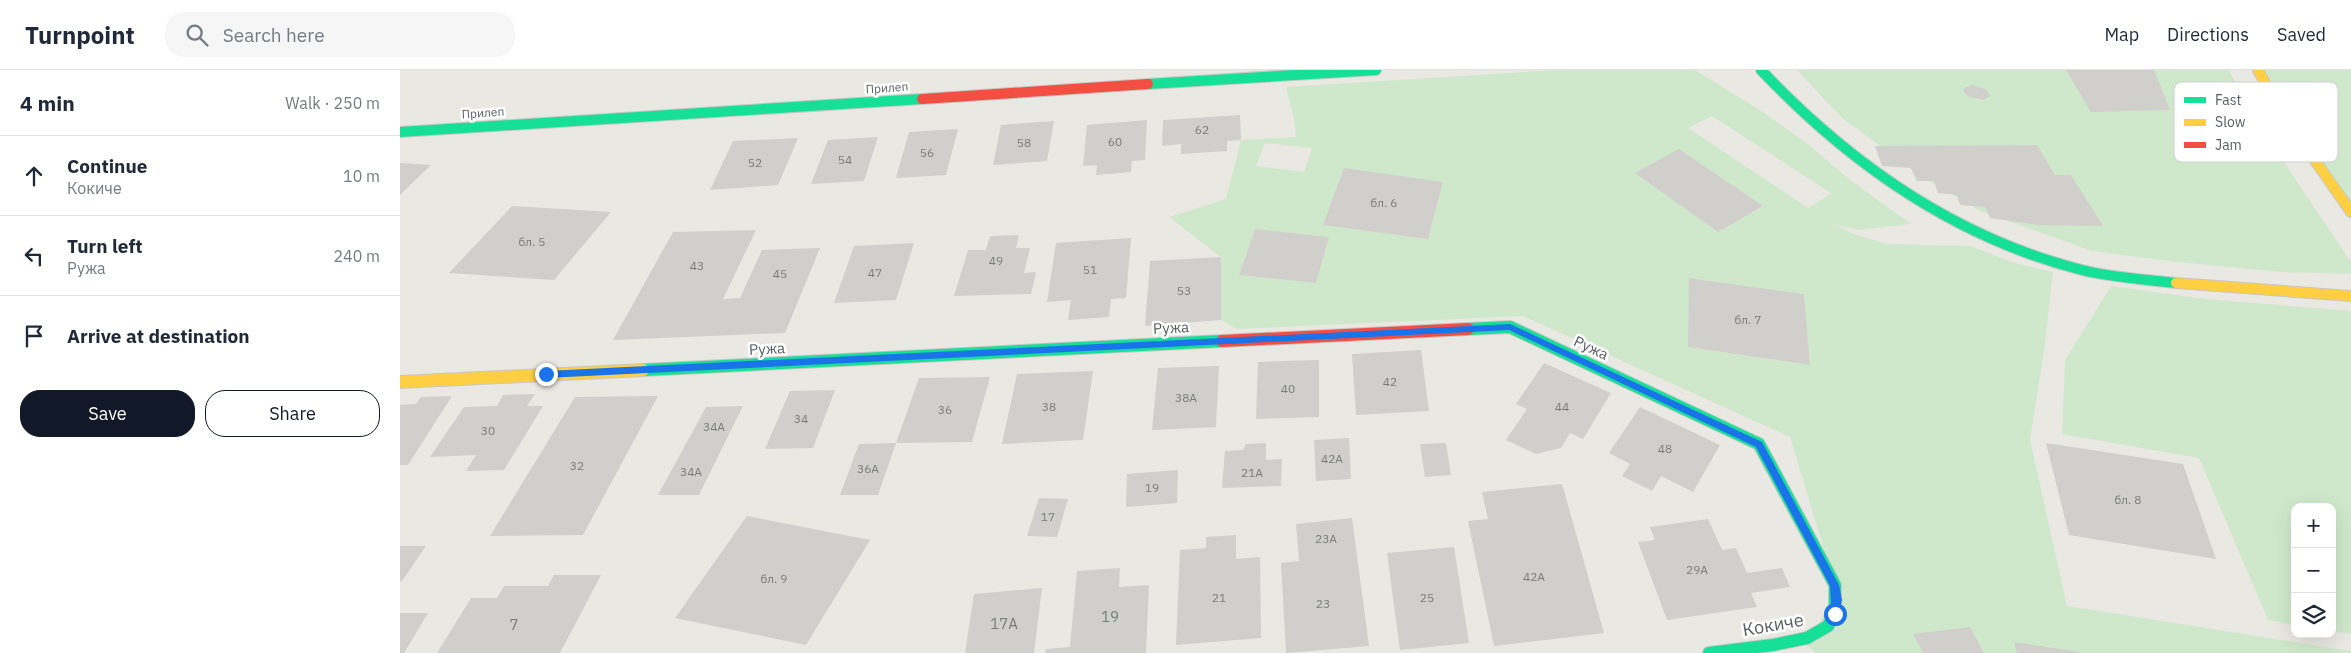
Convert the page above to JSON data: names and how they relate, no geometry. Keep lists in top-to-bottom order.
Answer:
{
  "streets": {
    "street": ["Прилеп", "Ружа", "Кокиче"]
  },
  "crossings": [
    ["Ружа", "Кокиче"]
  ],
  "house_numbers": [
    "62",
    "60",
    "58",
    "56",
    "54",
    "52",
    "бл. 6",
    "бл. 5",
    "49",
    "43",
    "51",
    "47",
    "45",
    "53",
    "бл. 7",
    "42",
    "40",
    "38А",
    "38",
    "44",
    "36",
    "34",
    "34A",
    "30",
    "48",
    "42А",
    "32",
    "36А",
    "34A",
    "21А",
    "19",
    "бл. 8",
    "17",
    "23А",
    "29А",
    "42А",
    "бл. 9",
    "21",
    "25",
    "23",
    "19",
    "17А",
    "7"
  ],
  "legend": ["Fast", "Slow", "Jam"],
  "page": {
    "header": "Turnpoint",
    "search": "Search here",
    "nav": ["Map", "Directions", "Saved"],
    "heading": ["4 min", "Walk · 250 m"],
    "list": [
      ["Continue", "Кокиче", "10 m"],
      ["Turn left", "Ружа", "240 m"],
      "Arrive at destination"
    ],
    "buttons": ["Save", "Share"],
    "map_buttons": ["+", "−"]
  }
}
